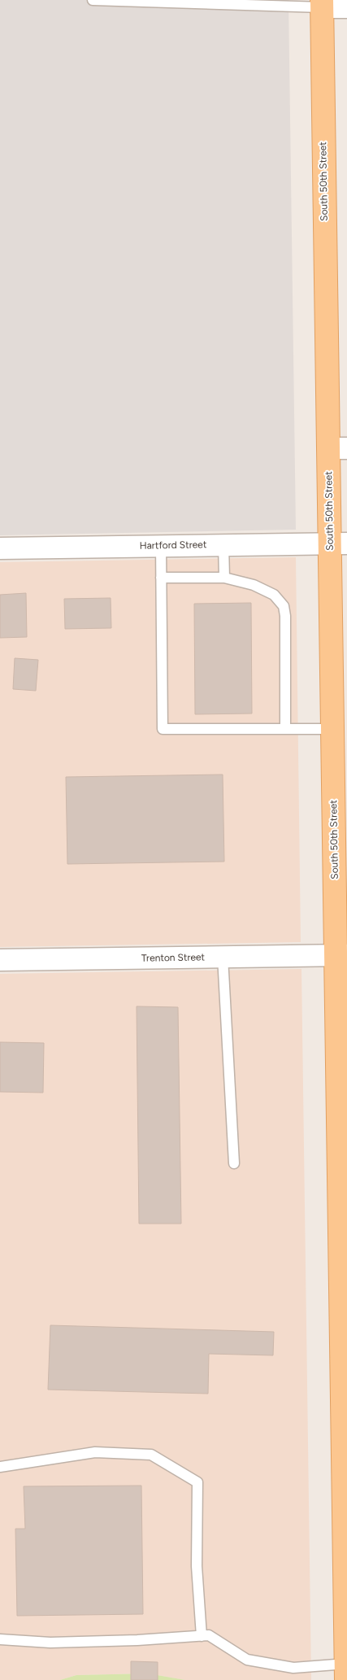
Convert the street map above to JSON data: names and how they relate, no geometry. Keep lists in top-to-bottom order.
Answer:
{
  "streets": {
    "main road": ["South 50th Street"],
    "street": ["Hartford Street", "Trenton Street"]
  },
  "crossings": [
    ["South 50th Street", "Hartford Street"],
    ["South 50th Street", "Trenton Street"]
  ]
}
